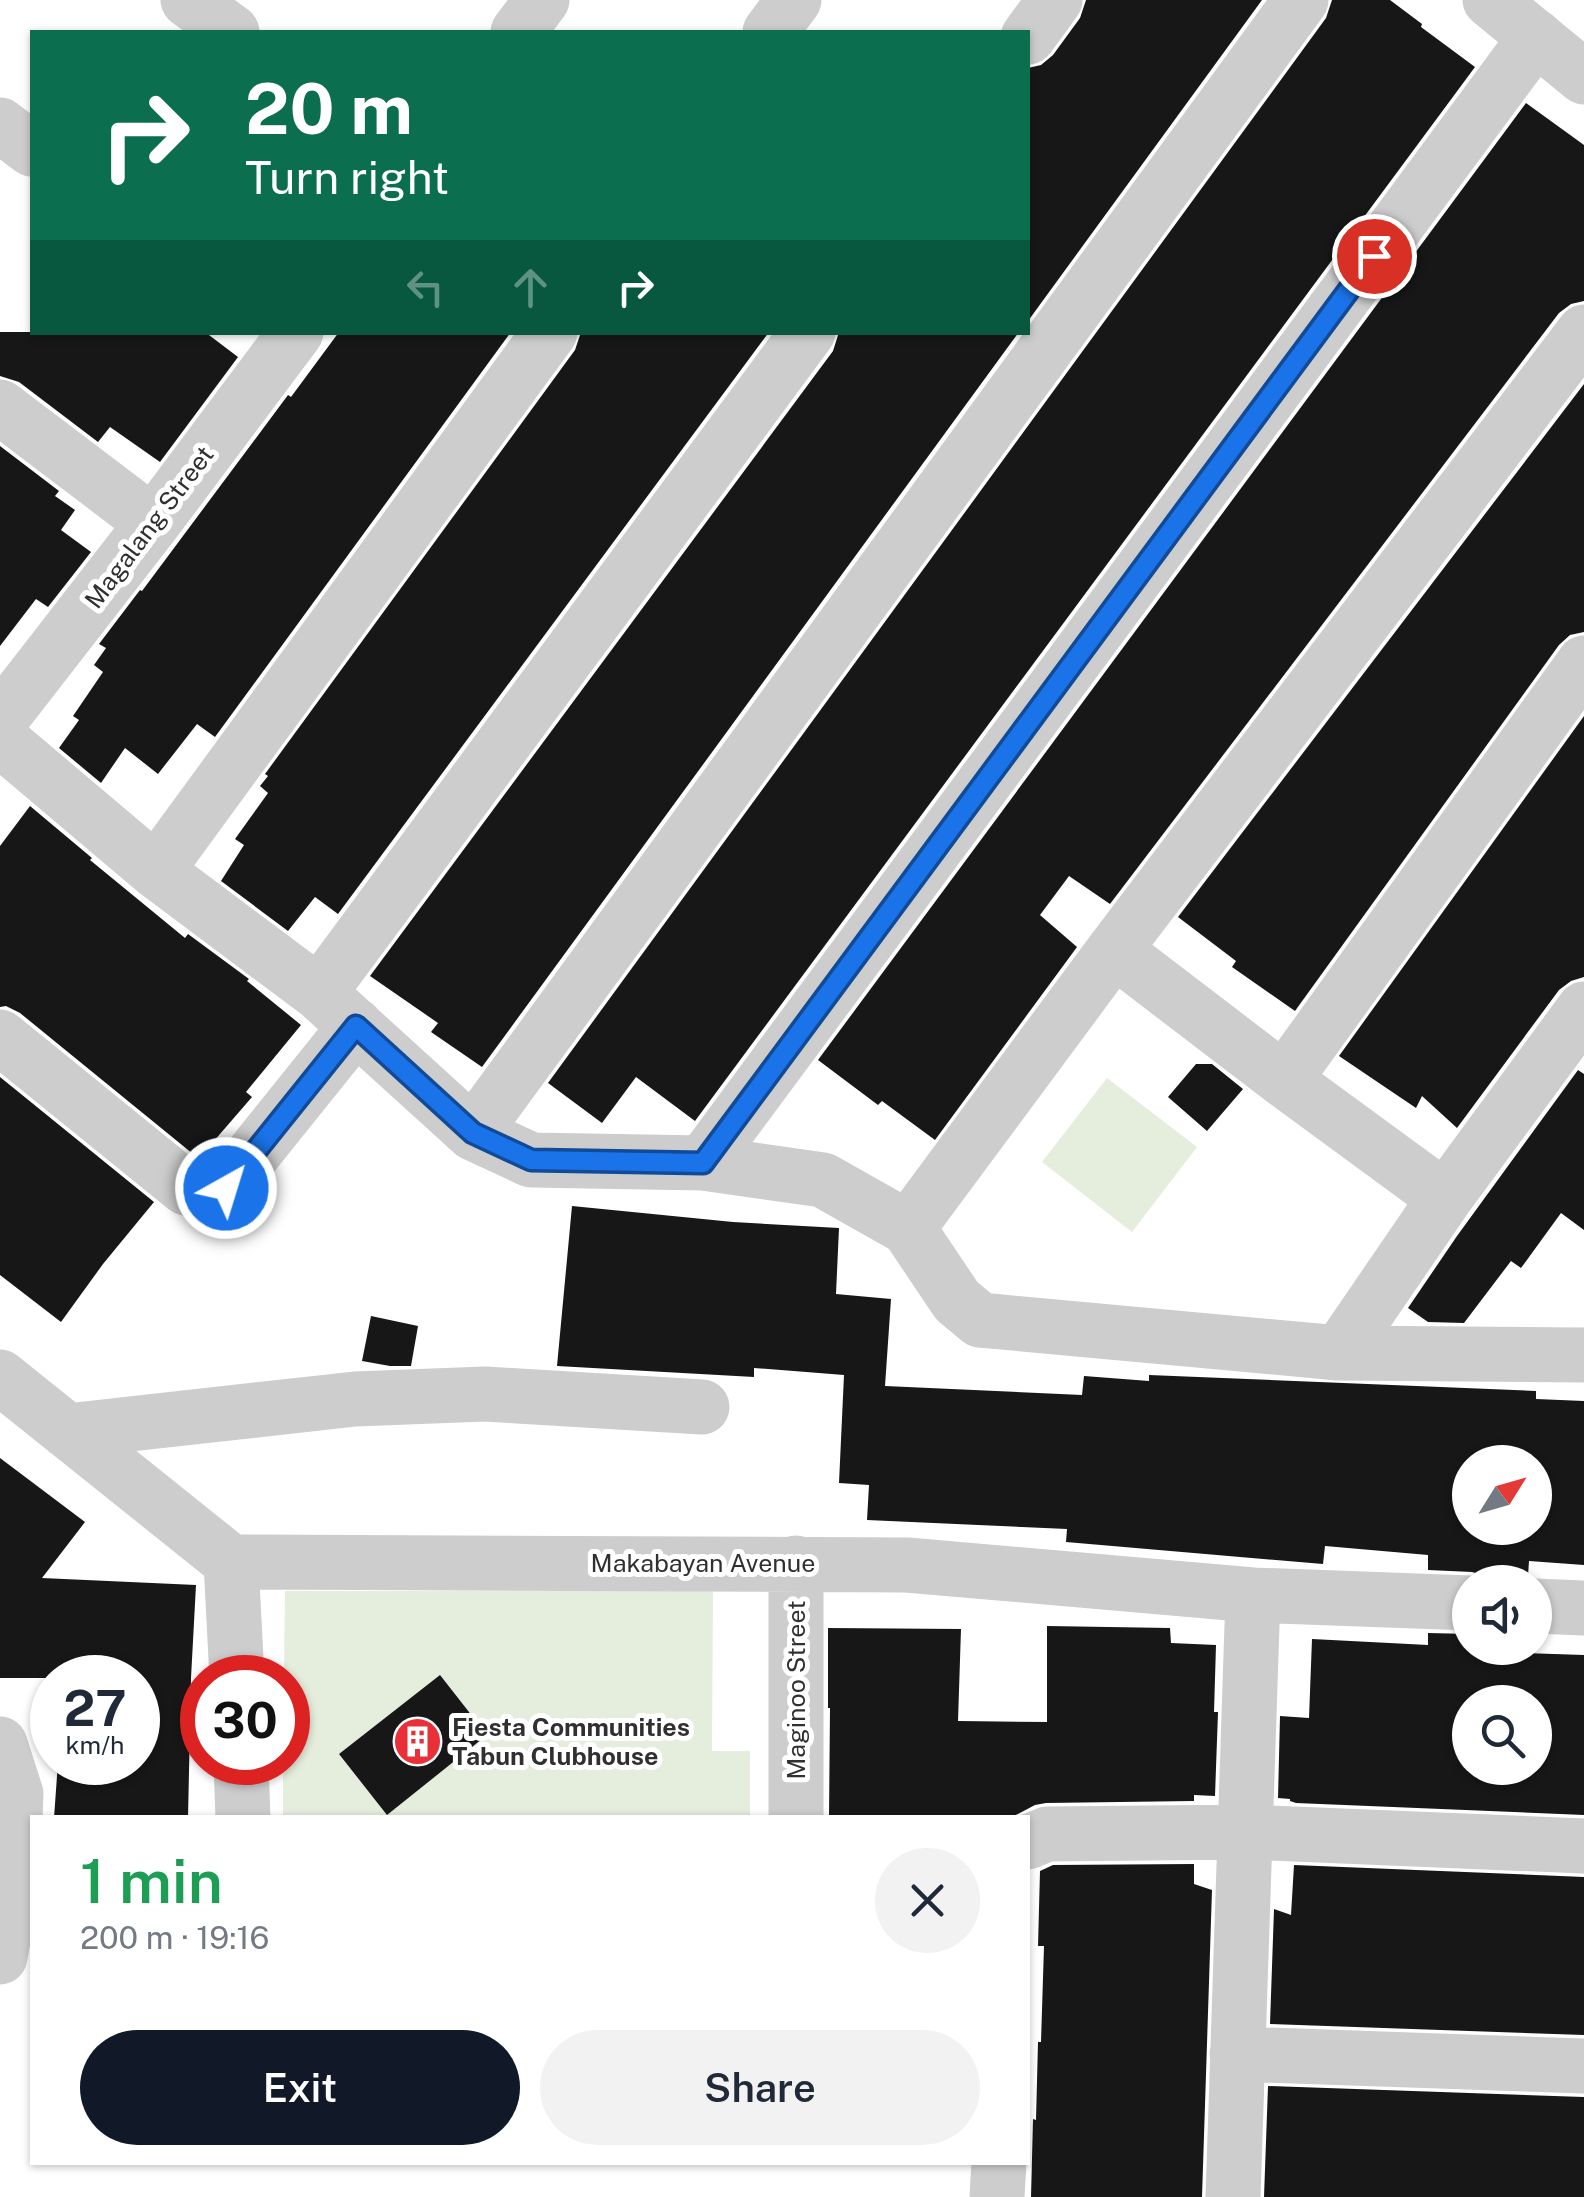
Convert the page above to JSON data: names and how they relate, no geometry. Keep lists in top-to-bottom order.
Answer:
{
  "streets": {
    "street": ["Magalang Street", "Makabayan Avenue", "Maginoo Street"]
  },
  "crossings": [
    ["Makabayan Avenue", "Maginoo Street"]
  ],
  "places": {
    "building": ["Fiesta Communities Tabun Clubhouse"]
  },
  "north": "top right",
  "page": {
    "turn": ["20 m", "Turn right"],
    "speed": "27 km/h",
    "limit": "30",
    "heading": ["1 min", "200 m · 19:16"],
    "buttons": ["Exit", "Share"]
  }
}
